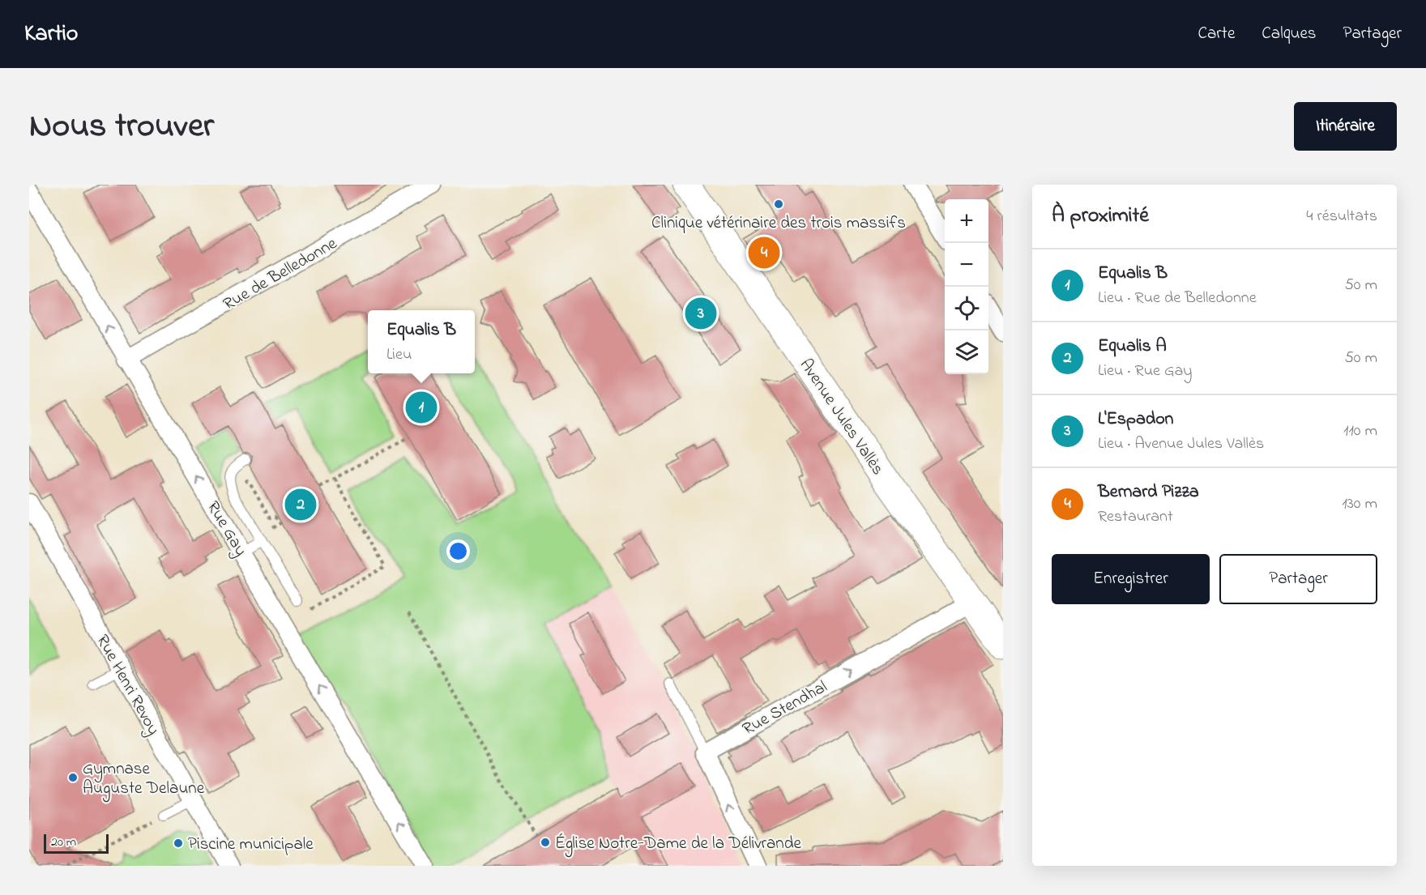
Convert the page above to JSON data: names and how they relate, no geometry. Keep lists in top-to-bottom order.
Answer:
{
  "streets": {
    "street": [
      "Rue de Belledonne",
      "Avenue Jules Vallès",
      "Rue Gay",
      "Rue Henri Revoy",
      "Rue Stendhal"
    ]
  },
  "crossings": [
    ["Rue de Belledonne", "Rue Gay"],
    ["Avenue Jules Vallès", "Rue Stendhal"]
  ],
  "one_way": ["Rue Gay", "Rue Stendhal"],
  "places": [
    "Clinique vétérinaire des trois massifs",
    "Gymnase Auguste Delaune",
    "Église Notre-Dame de la Délivrande",
    "Piscine municipale"
  ],
  "scale_bar": "20 m",
  "page": {
    "header": "Kartio",
    "nav": ["Carte", "Calques", "Partager"],
    "title": "Nous trouver",
    "buttons": [
      "Itinéraire",
      ["Enregistrer", "Partager"]
    ],
    "heading": ["À proximité", "4 résultats"],
    "map_buttons": ["+", "−"],
    "pins": [
      "4",
      "3",
      "1",
      "2"
    ],
    "list": [
      {
        "mark": "1",
        "name": "Equalis B",
        "note": "Lieu · Rue de Belledonne",
        "value": "50 m"
      },
      {
        "mark": "2",
        "name": "Equalis A",
        "note": "Lieu · Rue Gay",
        "value": "50 m"
      },
      {
        "mark": "3",
        "name": "L'Espadon",
        "note": "Lieu · Avenue Jules Vallès",
        "value": "110 m"
      },
      {
        "mark": "4",
        "name": "Bernard Pizza",
        "note": "Restaurant",
        "value": "130 m"
      }
    ],
    "popup": ["Equalis B", "Lieu"],
    "scale": "20 m"
  }
}
